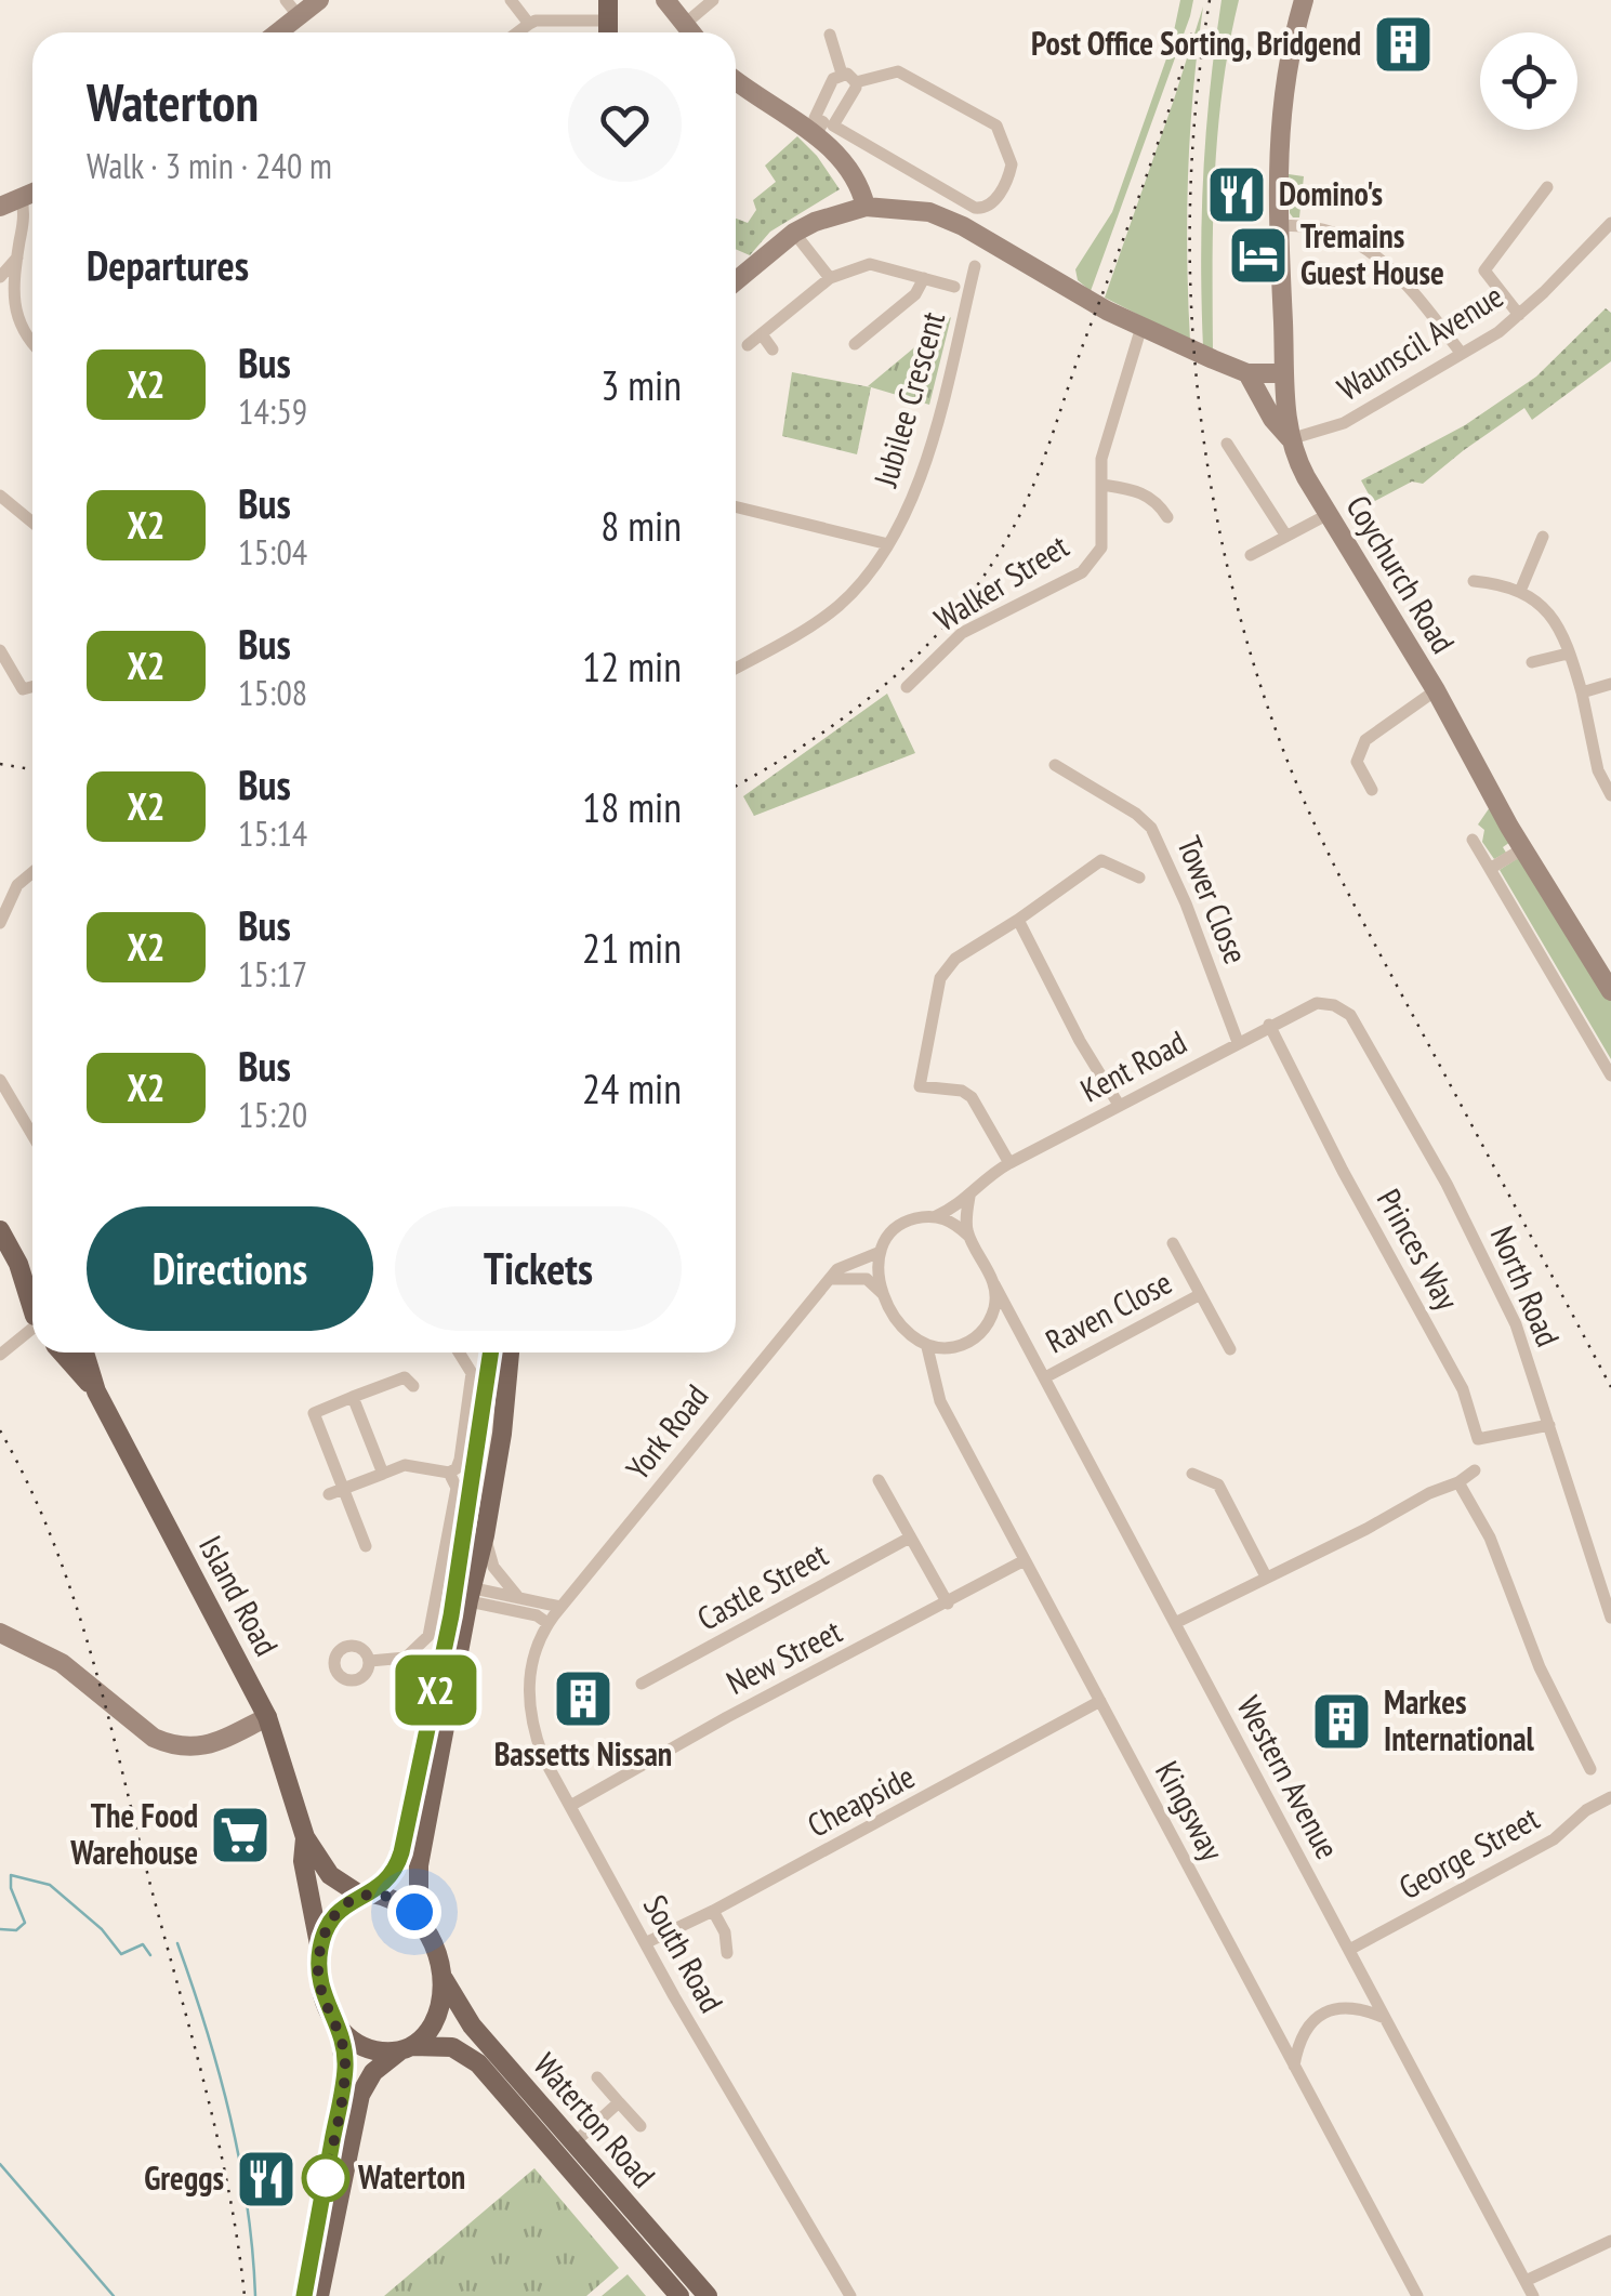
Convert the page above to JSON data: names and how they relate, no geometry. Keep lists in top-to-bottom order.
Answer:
{
  "streets": {
    "main road": ["Island Road", "Waterton Road"],
    "street": [
      "Waunscil Avenue",
      "Jubilee Crescent",
      "Coychurch Road",
      "Walker Street",
      "Tower Close",
      "Kent Road",
      "Princes Way",
      "North Road",
      "Raven Close",
      "York Road",
      "Castle Street",
      "New Street",
      "Western Avenue",
      "Cheapside",
      "Kingsway",
      "George Street",
      "South Road"
    ]
  },
  "crossings": [
    ["Waunscil Avenue", "Coychurch Road"],
    ["Tower Close", "Kent Road"],
    ["Kent Road", "Princes Way"],
    ["Kent Road", "North Road"],
    ["Kent Road", "York Road"],
    ["Kent Road", "Western Avenue"],
    ["Kent Road", "Kingsway"],
    ["Princes Way", "North Road"],
    ["Raven Close", "Western Avenue"],
    ["York Road", "Western Avenue"],
    ["York Road", "Kingsway"],
    ["York Road", "South Road"],
    ["New Street", "Kingsway"],
    ["New Street", "South Road"],
    ["Western Avenue", "Kingsway"],
    ["Western Avenue", "George Street"],
    ["Cheapside", "Kingsway"],
    ["Cheapside", "South Road"]
  ],
  "places": {
    "building": ["Post Office Sorting, Bridgend", "Bassetts Nissan", "Markes International"],
    "restaurant": ["Domino's", "Greggs"],
    "hotel": ["Tremains Guest House"],
    "supermarket": ["The Food Warehouse"],
    "other": ["Waterton"]
  },
  "lines": ["bus line X2"],
  "page": {
    "on_map": "X2",
    "heading": [
      ["Waterton", "Walk · 3 min · 240 m"],
      "Departures"
    ],
    "list": [
      {
        "mark": "X2",
        "name": "Bus",
        "note": "14:59",
        "value": "3 min"
      },
      {
        "mark": "X2",
        "name": "Bus",
        "note": "15:04",
        "value": "8 min"
      },
      {
        "mark": "X2",
        "name": "Bus",
        "note": "15:08",
        "value": "12 min"
      },
      {
        "mark": "X2",
        "name": "Bus",
        "note": "15:14",
        "value": "18 min"
      },
      {
        "mark": "X2",
        "name": "Bus",
        "note": "15:17",
        "value": "21 min"
      },
      {
        "mark": "X2",
        "name": "Bus",
        "note": "15:20",
        "value": "24 min"
      }
    ],
    "buttons": ["Directions", "Tickets"]
  }
}
